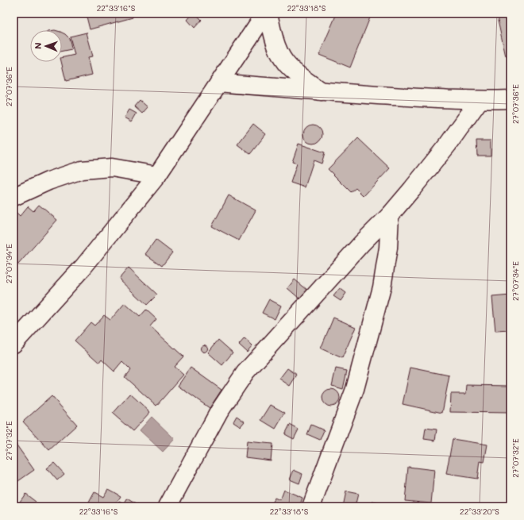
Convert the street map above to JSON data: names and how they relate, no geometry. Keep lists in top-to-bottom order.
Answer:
{
  "north": "left",
  "coordinates": [
    "22°33'16\"S",
    "22°33'18\"S",
    "27°07'36\"E",
    "27°07'34\"E",
    "27°07'32\"E",
    "22°33'20\"S"
  ]
}
